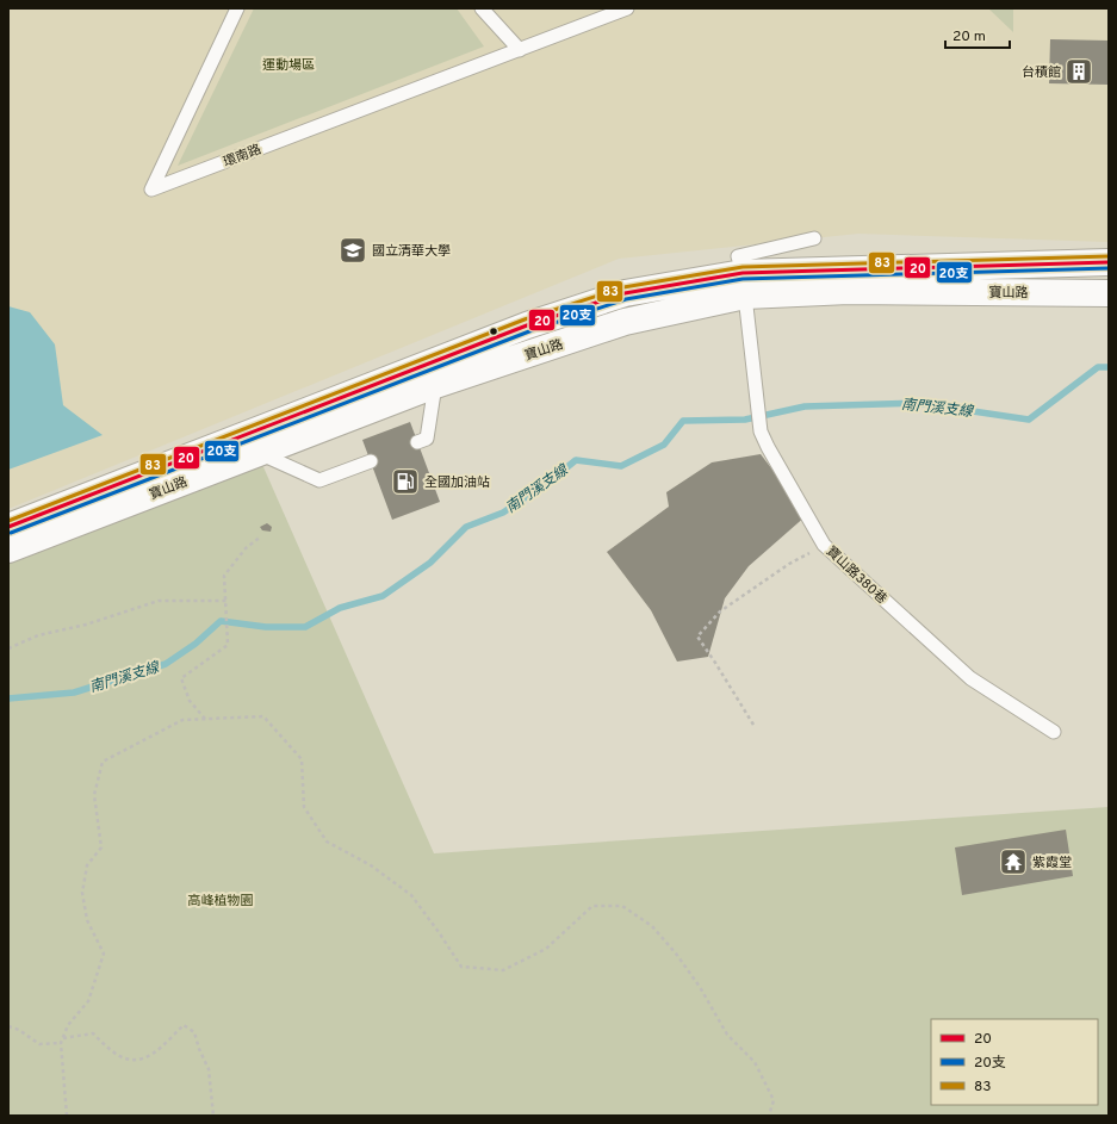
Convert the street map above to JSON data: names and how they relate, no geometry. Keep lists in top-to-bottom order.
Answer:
{
  "streets": {
    "street": ["寶山路"],
    "lane": ["環南路", "寶山路380巷"]
  },
  "crossings": [
    ["寶山路", "寶山路380巷"]
  ],
  "water": ["南門溪支線"],
  "parks": ["運動場區", "高峰植物園"],
  "places": {
    "building": ["台積館"],
    "school or university": ["國立清華大學"],
    "fuel station": ["全國加油站"],
    "temple": ["紫霞堂"]
  },
  "lines": ["transit line 83", "transit line 20", "transit line 20支"],
  "legend": ["20", "20支", "83"],
  "scale_bar": "20 m"
}
